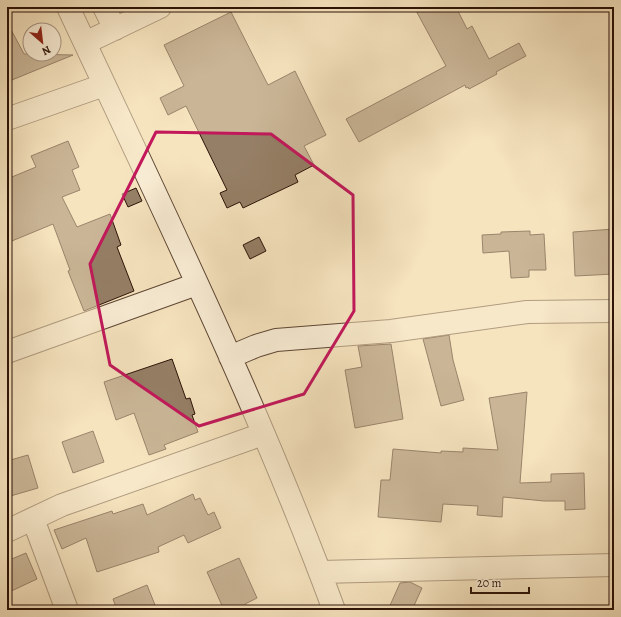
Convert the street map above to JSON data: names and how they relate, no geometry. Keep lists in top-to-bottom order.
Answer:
{
  "scale_bar": "20 m",
  "north": "bottom right"
}
